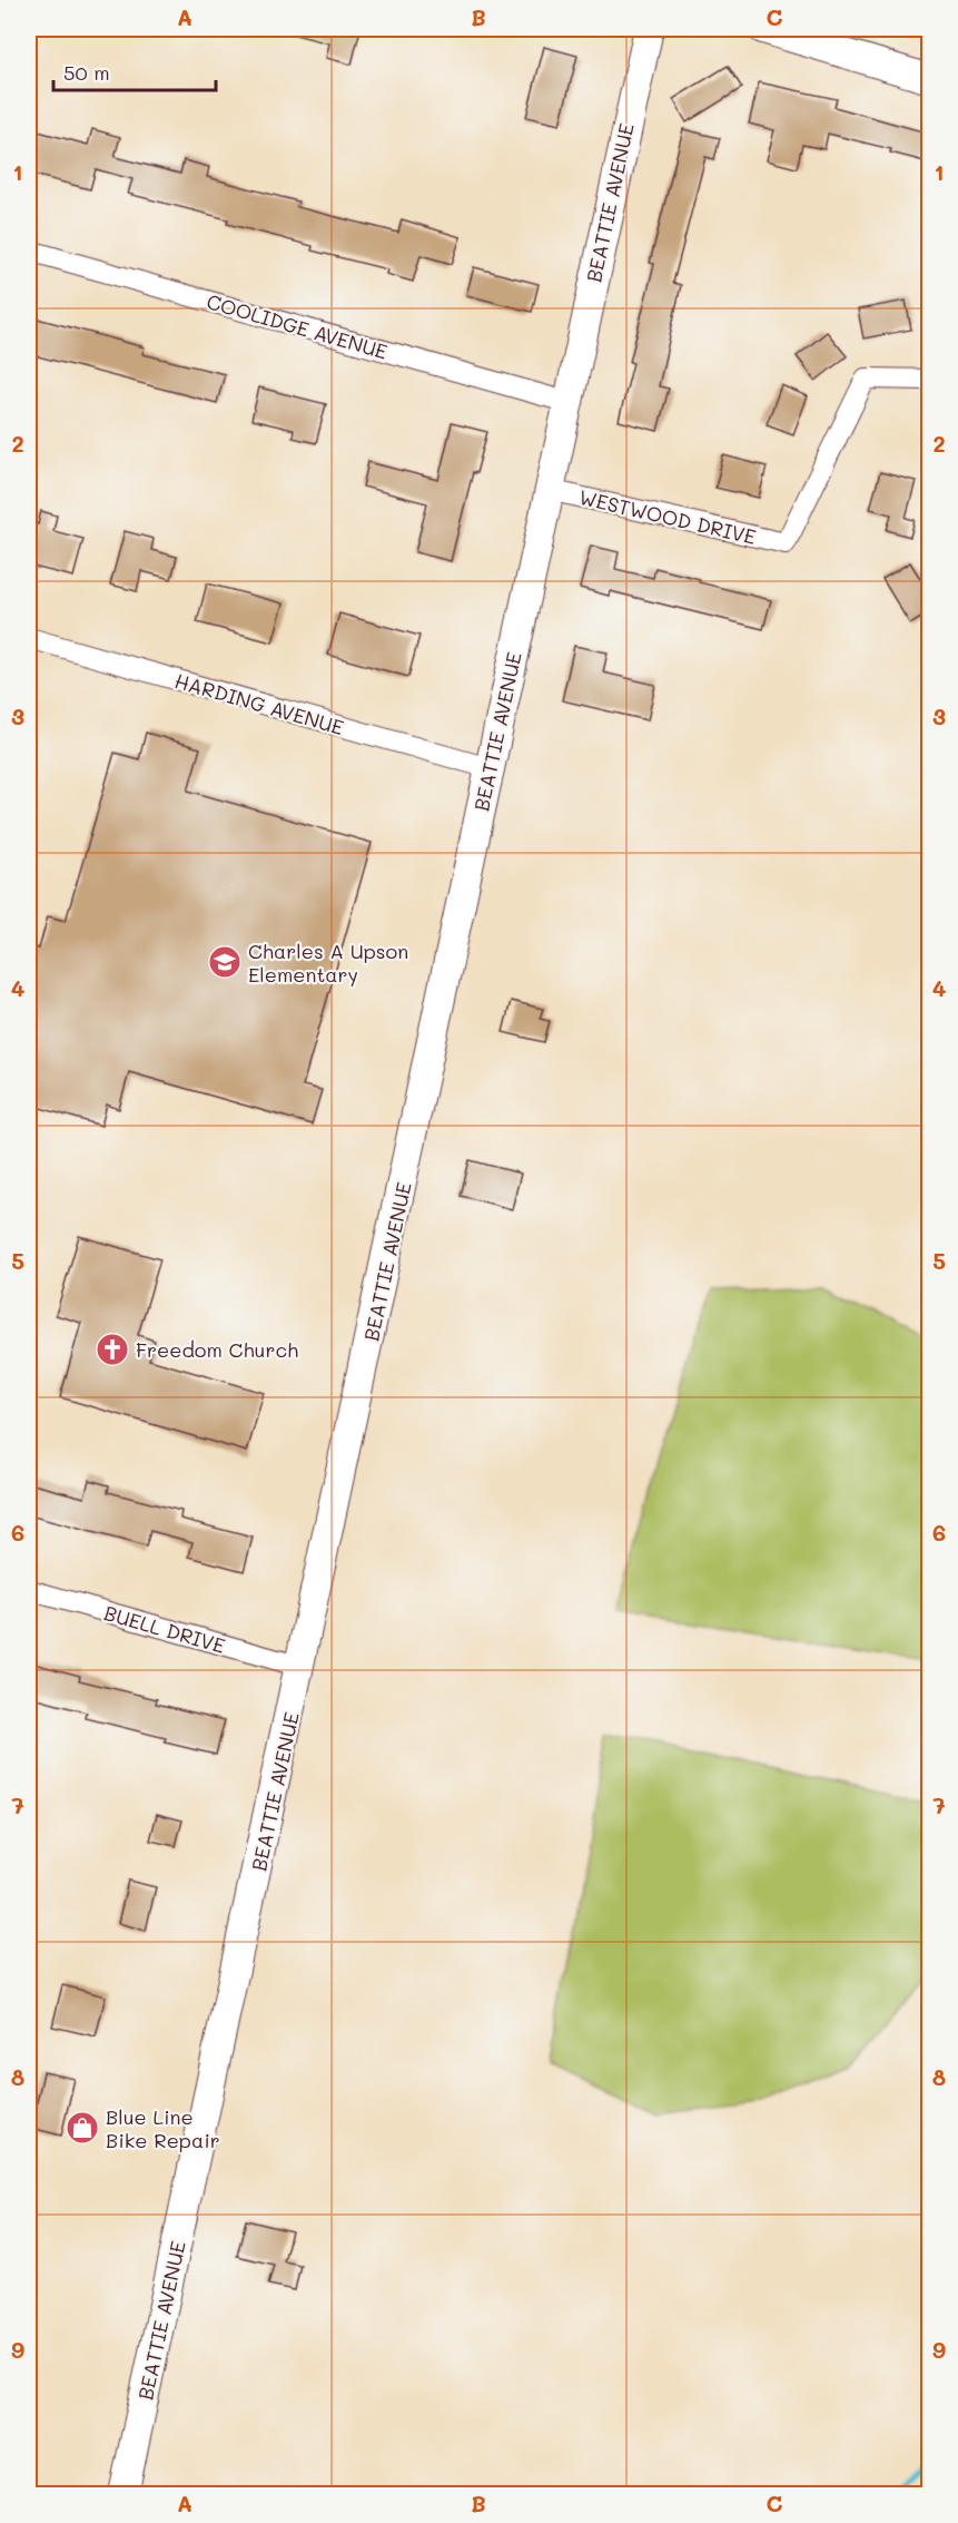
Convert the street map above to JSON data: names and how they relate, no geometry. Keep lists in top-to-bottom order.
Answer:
{
  "streets": {
    "street": [
      "BEATTIE AVENUE",
      "COOLIDGE AVENUE",
      "WESTWOOD DRIVE",
      "HARDING AVENUE",
      "BUELL DRIVE"
    ]
  },
  "crossings": [
    ["BEATTIE AVENUE", "COOLIDGE AVENUE"],
    ["BEATTIE AVENUE", "WESTWOOD DRIVE"],
    ["BEATTIE AVENUE", "HARDING AVENUE"],
    ["BEATTIE AVENUE", "BUELL DRIVE"]
  ],
  "places": {
    "school or university": ["Charles A Upson Elementary"],
    "church": ["Freedom Church"],
    "shop": ["Blue Line Bike Repair"]
  },
  "scale_bar": "50 m",
  "grid": {
    "columns": ["A", "B", "C"],
    "rows": [
      "1",
      "2",
      "3",
      "4",
      "5",
      "6",
      "7",
      "8",
      "9"
    ]
  }
}
